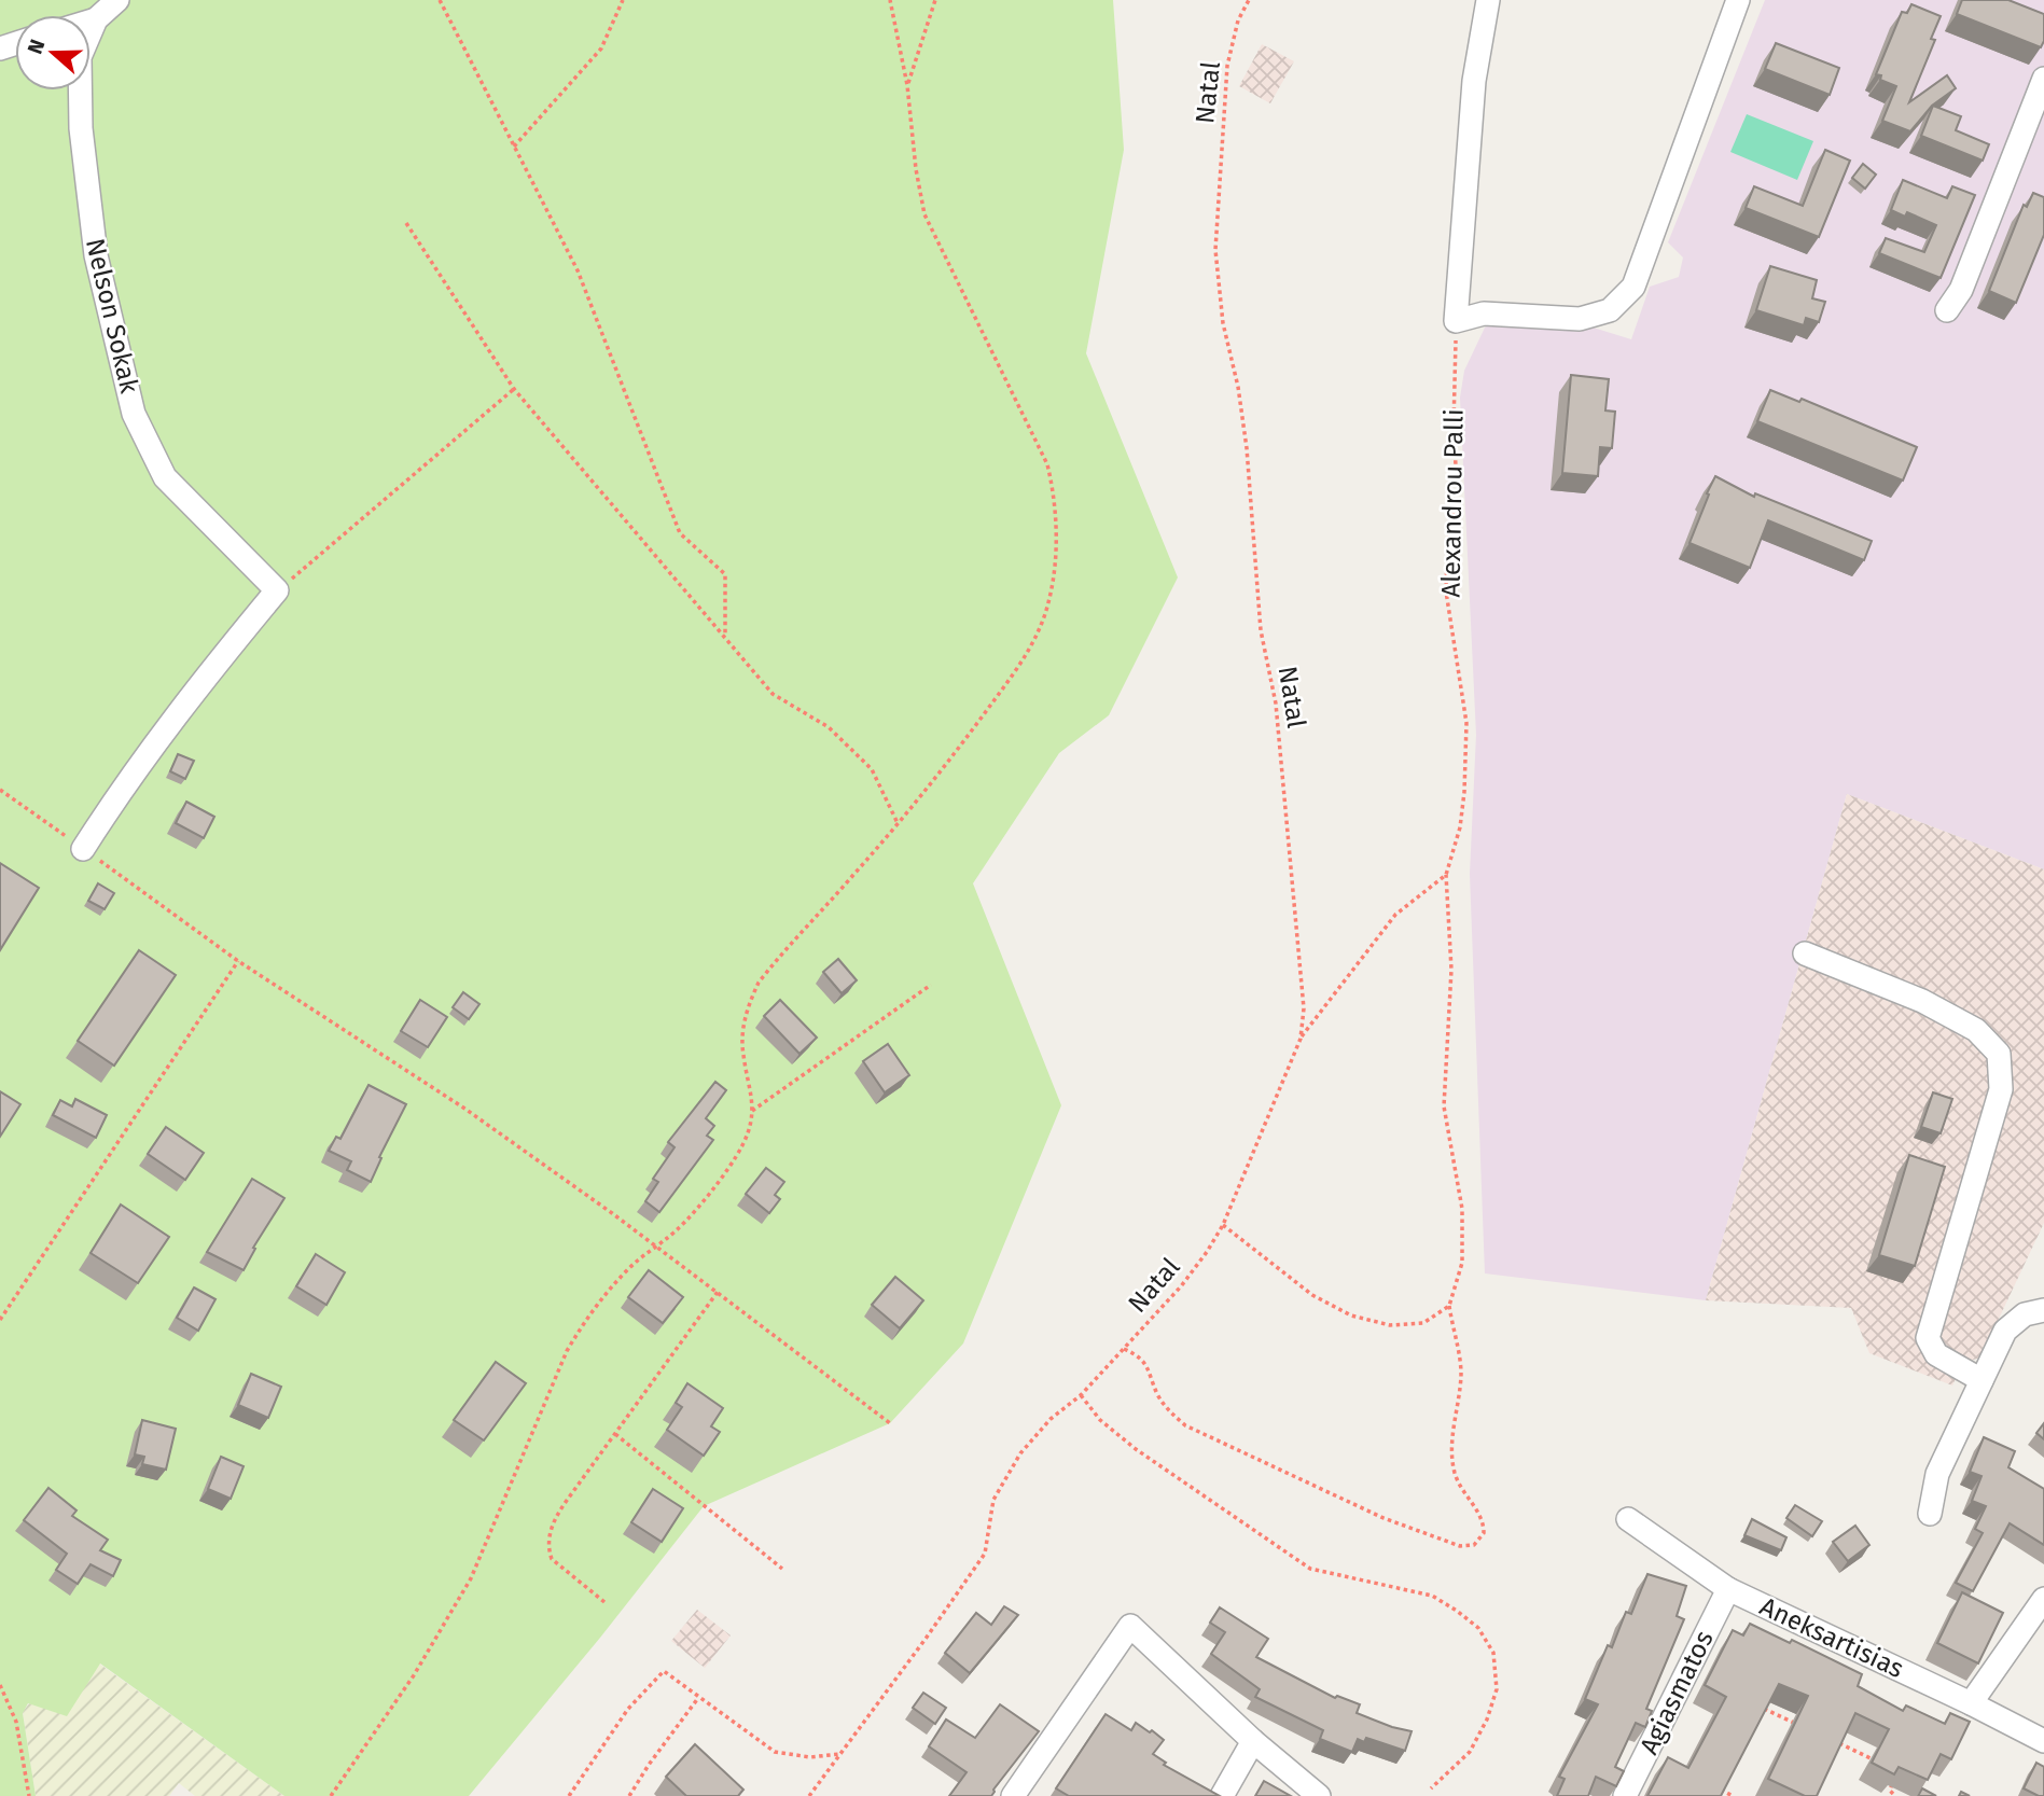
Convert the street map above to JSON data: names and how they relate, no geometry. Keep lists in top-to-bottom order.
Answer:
{
  "streets": {
    "street": ["Nelson Sokak", "Aneksartisias", "Agiasmatos"],
    "path": ["Natal", "Alexandrou Palli"]
  },
  "crossings": [
    ["Aneksartisias", "Agiasmatos"]
  ],
  "north": "left"
}
